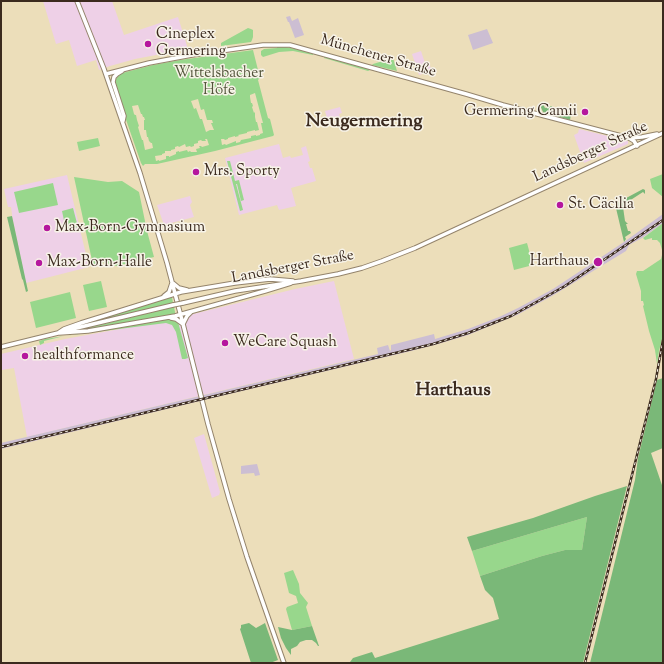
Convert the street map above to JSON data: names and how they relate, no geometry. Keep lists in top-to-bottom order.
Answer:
{
  "streets": {
    "main road": ["Münchener Straße", "Landsberger Straße"]
  },
  "districts": ["Neugermering", "Harthaus"],
  "parks": ["Wittelsbacher Höfe"],
  "places": [
    "Cineplex Germering",
    "Germering Camii",
    "Mrs. Sporty",
    "St. Cäcilia",
    "Max-Born-Gymnasium",
    "Harthaus",
    "Max-Born-Halle",
    "WeCare Squash",
    "healthformance"
  ]
}
